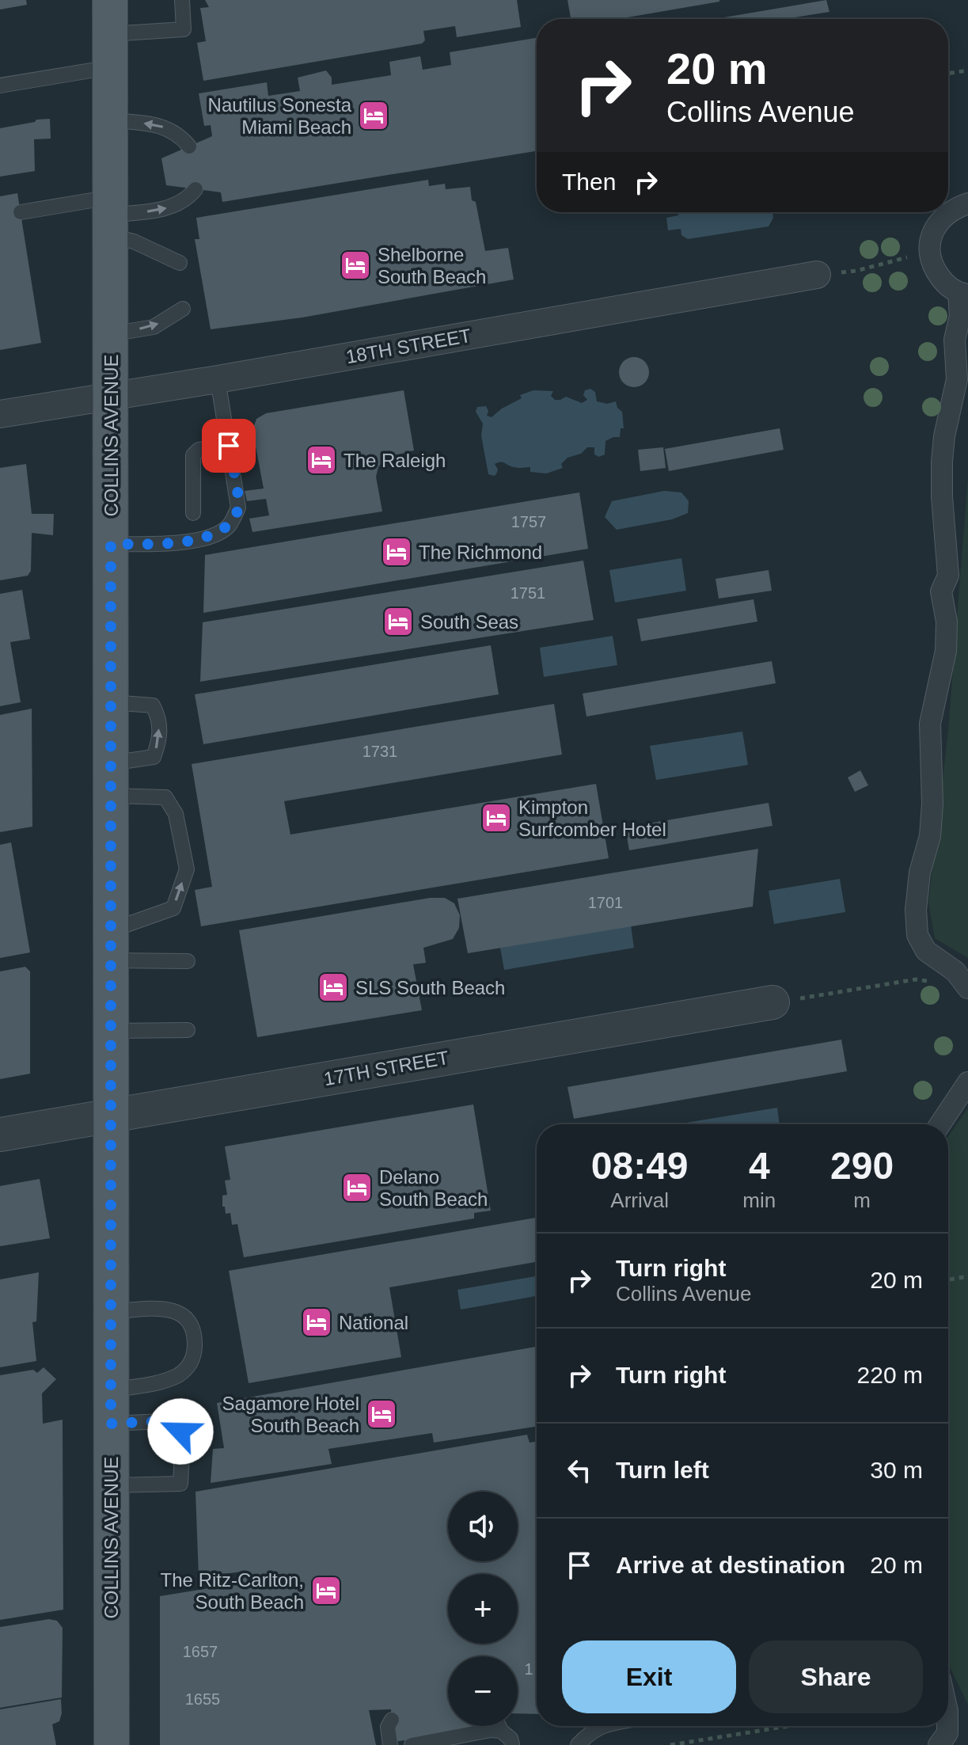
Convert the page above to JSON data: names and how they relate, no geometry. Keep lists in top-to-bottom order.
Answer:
{
  "streets": {
    "main road": ["COLLINS AVENUE"],
    "street": ["18TH STREET", "17TH STREET"]
  },
  "crossings": [
    ["18TH STREET", "COLLINS AVENUE"],
    ["COLLINS AVENUE", "17TH STREET"]
  ],
  "places": {
    "hotel": [
      "Nautilus Sonesta Miami Beach",
      "Shelborne South Beach",
      "The Raleigh",
      "The Richmond",
      "South Seas",
      "Kimpton Surfcomber Hotel",
      "SLS South Beach",
      "Delano South Beach",
      "National",
      "Sagamore Hotel South Beach",
      "The Ritz-Carlton, South Beach"
    ]
  },
  "house_numbers": [
    "1757",
    "1751",
    "1731",
    "1701",
    "1657",
    "1",
    "1655"
  ],
  "page": {
    "turn": ["20 m", "Collins Avenue"],
    "then": "Then",
    "eta": [
      "08:49",
      "Arrival",
      "4",
      "min",
      "290",
      "m"
    ],
    "list": [
      {
        "name": "Turn right",
        "note": "Collins Avenue",
        "value": "20 m"
      },
      {
        "name": "Turn right",
        "value": "220 m"
      },
      {
        "name": "Turn left",
        "value": "30 m"
      },
      {
        "name": "Arrive at destination",
        "value": "20 m"
      }
    ],
    "map_buttons": ["+", "−"],
    "buttons": ["Exit", "Share"]
  }
}
